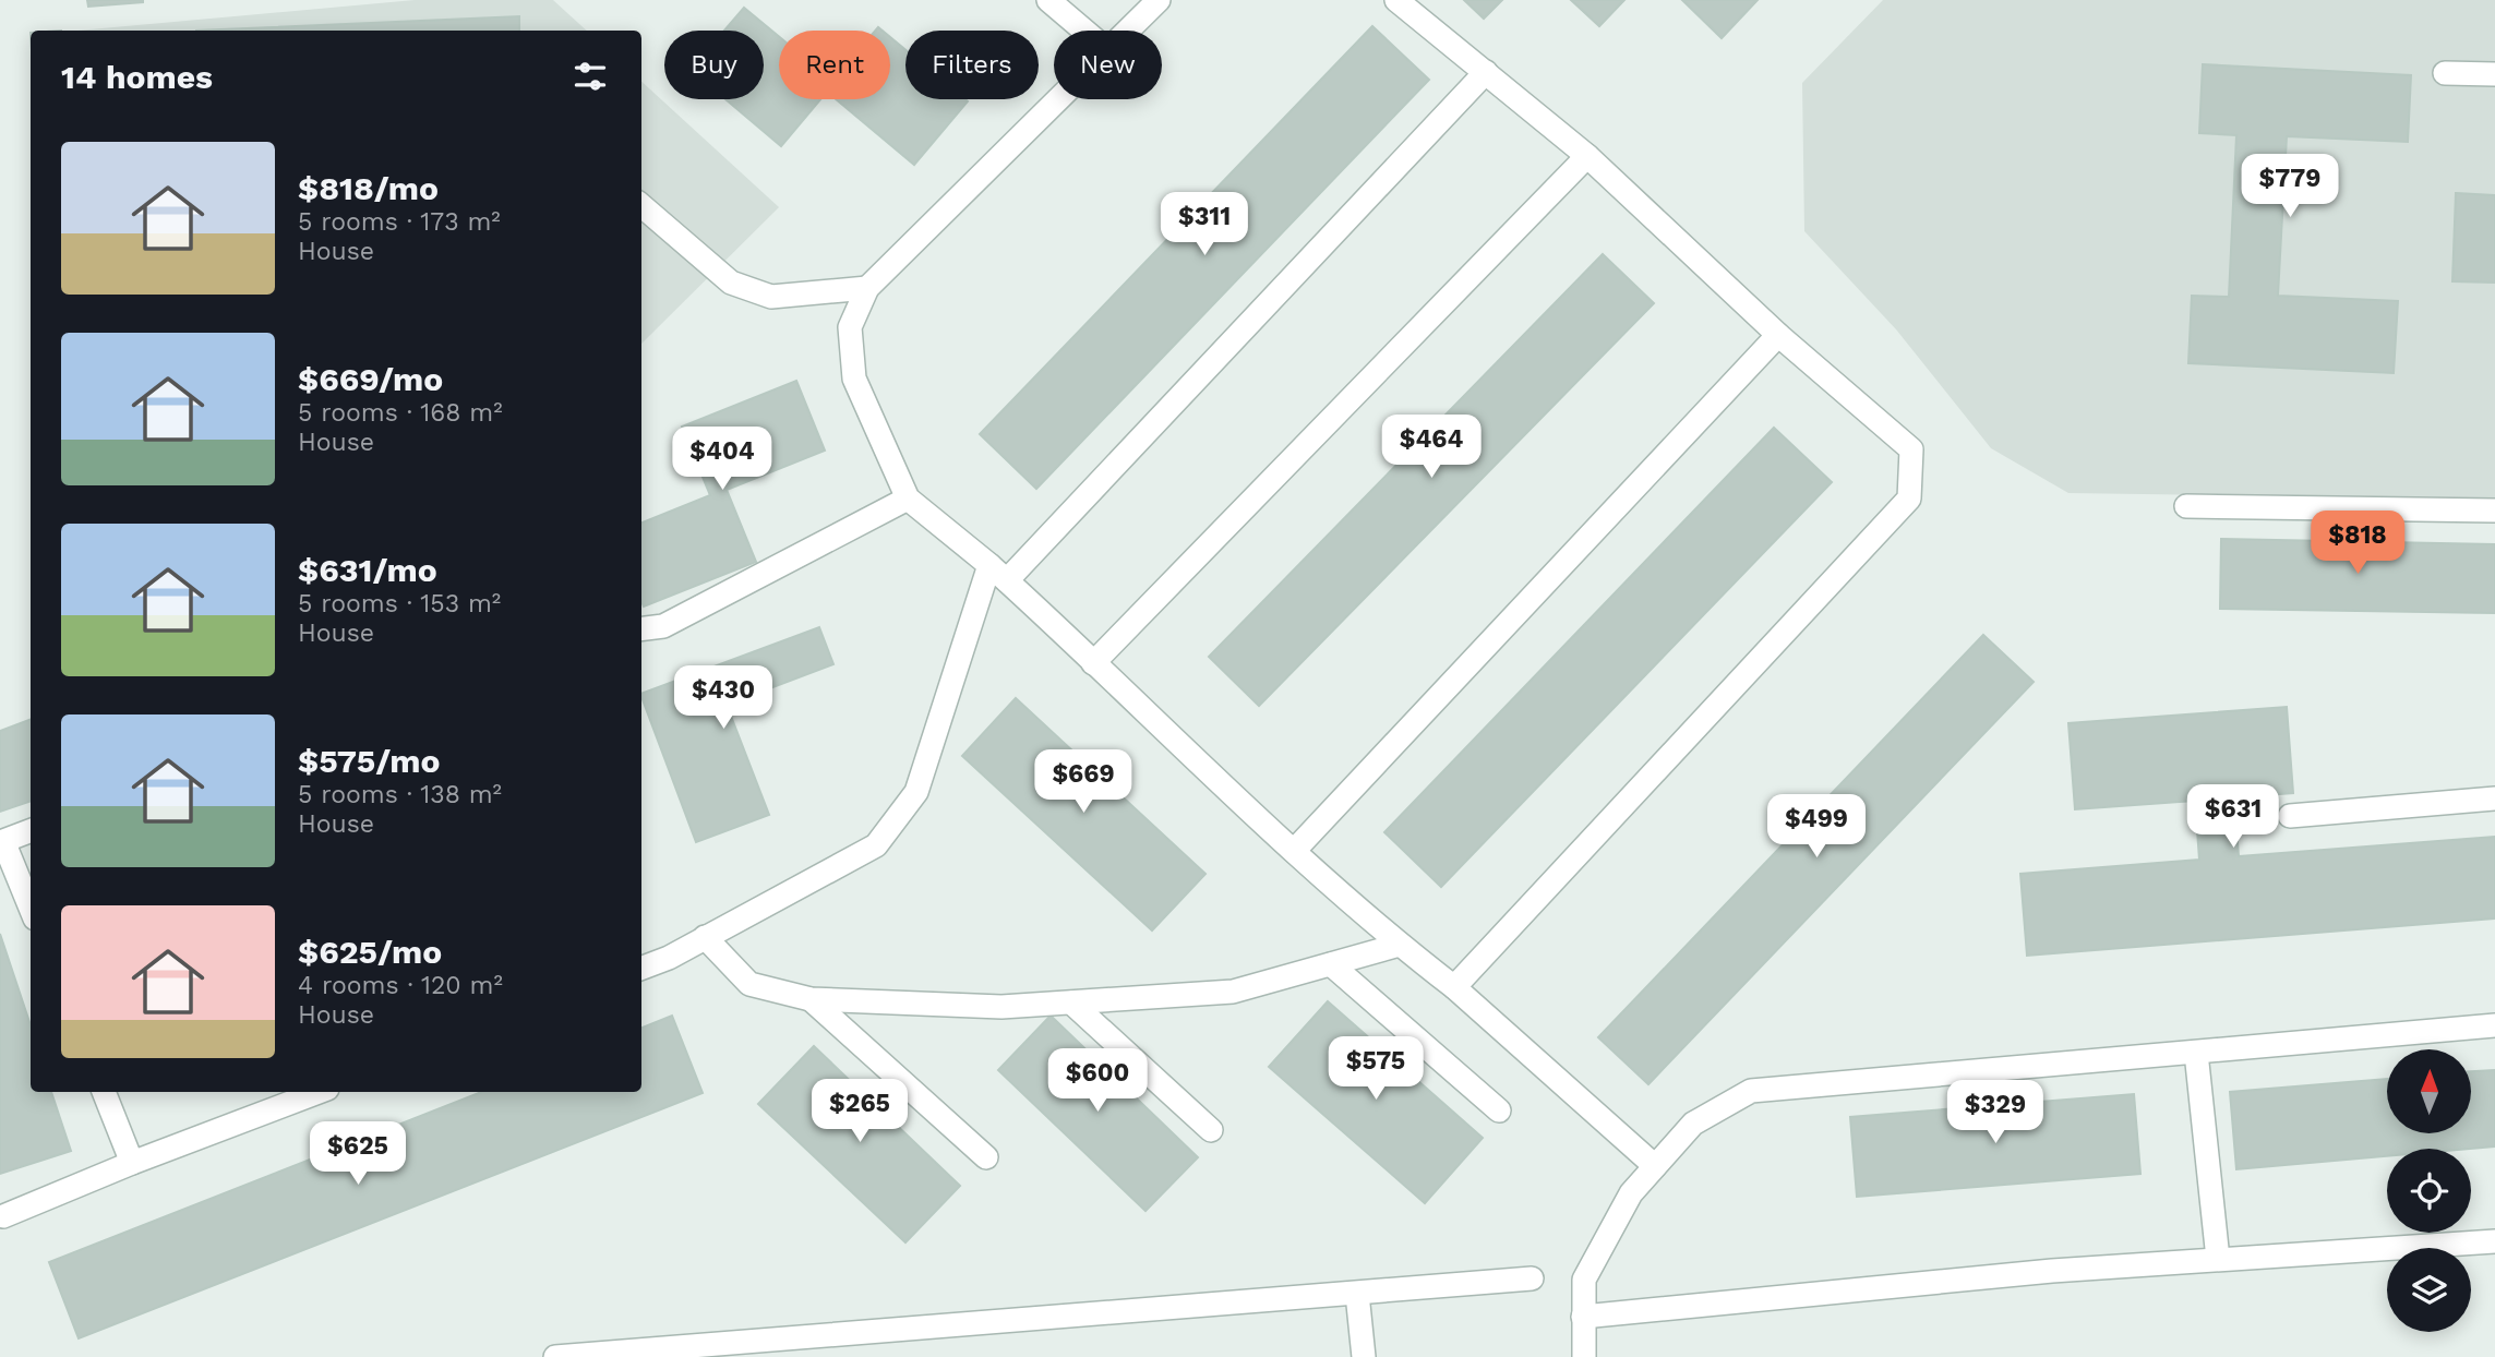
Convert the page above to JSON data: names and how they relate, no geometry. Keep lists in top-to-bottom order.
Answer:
{
  "north": "top",
  "page": {
    "chip": [
      "Buy",
      "Rent",
      "Filters",
      "New"
    ],
    "heading": "14 homes",
    "list": [
      {
        "name": "$818/mo",
        "note": "5 rooms · 173 m² · House"
      },
      {
        "name": "$669/mo",
        "note": "5 rooms · 168 m² · House"
      },
      {
        "name": "$631/mo",
        "note": "5 rooms · 153 m² · House"
      },
      {
        "name": "$575/mo",
        "note": "5 rooms · 138 m² · House"
      },
      {
        "name": "$625/mo",
        "note": "4 rooms · 120 m² · House"
      }
    ],
    "price": [
      "$779",
      "$311",
      "$464",
      "$404",
      "$818",
      "$430",
      "$669",
      "$631",
      "$499",
      "$575",
      "$600",
      "$265",
      "$329",
      "$625"
    ]
  }
}
